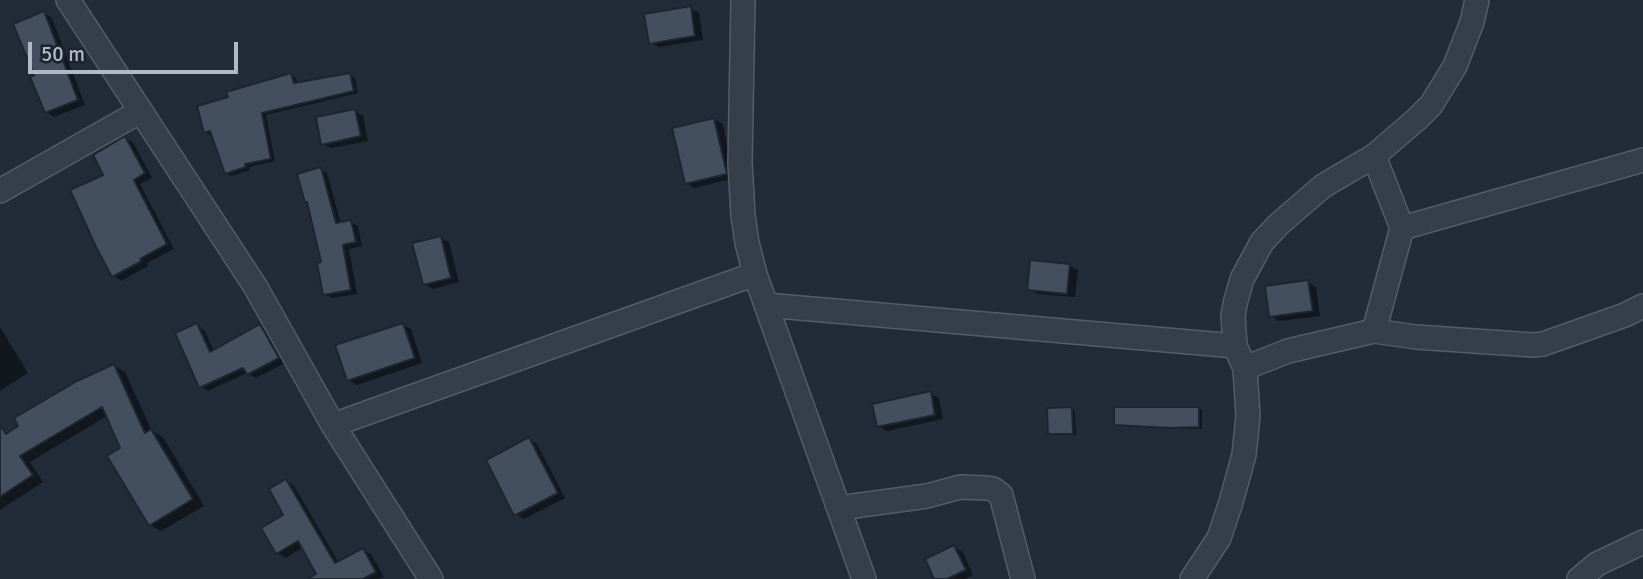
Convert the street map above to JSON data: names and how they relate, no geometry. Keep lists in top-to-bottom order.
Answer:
{
  "scale_bar": "50 m"
}
